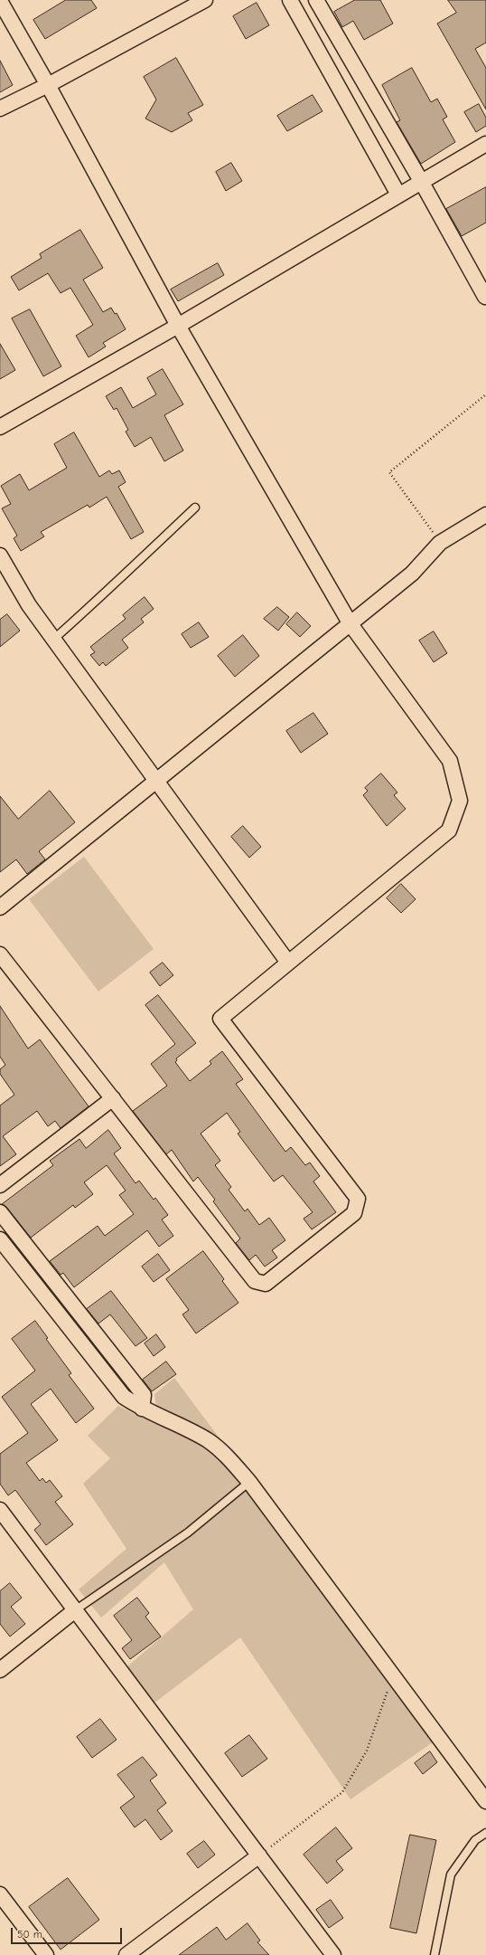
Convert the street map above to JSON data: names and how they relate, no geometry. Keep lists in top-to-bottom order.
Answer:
{
  "scale_bar": "50 m"
}
